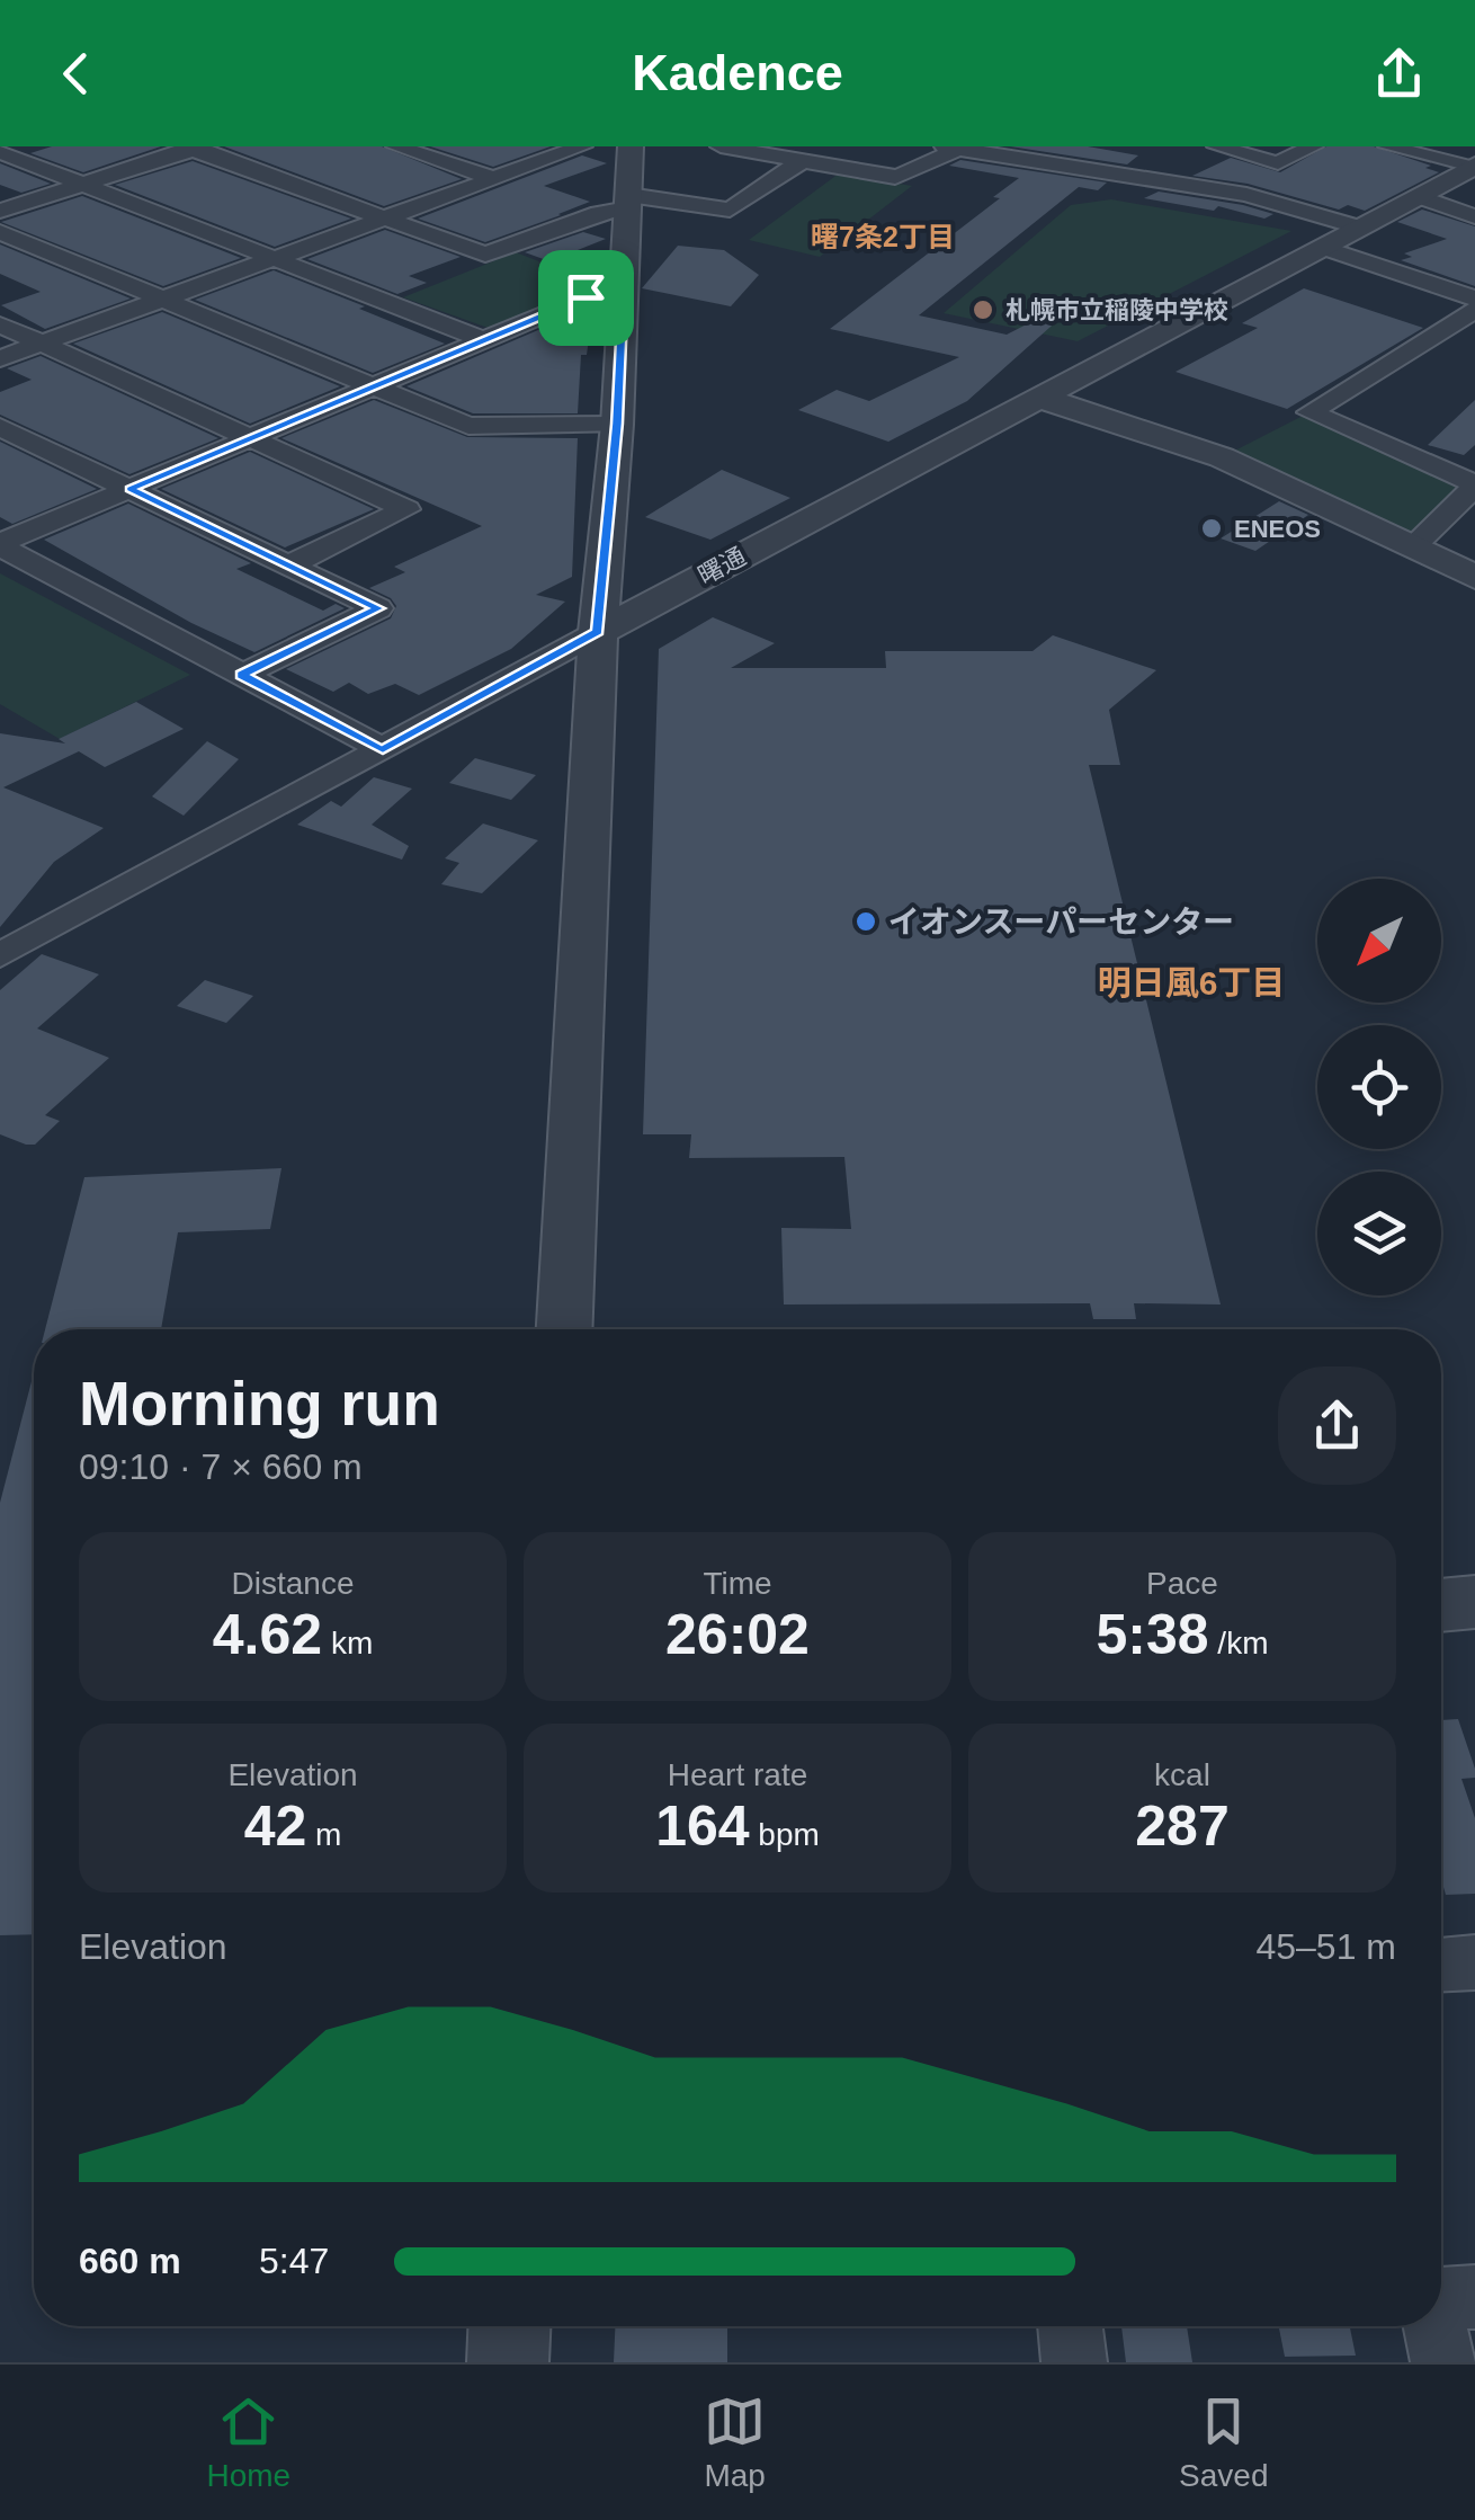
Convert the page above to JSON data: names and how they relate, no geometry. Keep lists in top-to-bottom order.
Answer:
{
  "streets": {
    "street": ["曙通"]
  },
  "districts": ["曙7条2丁目", "明日風6丁目"],
  "places": ["札幌市立稲陵中学校", "ENEOS", "イオンスーパーセンター"],
  "north": "bottom left",
  "page": {
    "header": "Kadence",
    "heading": ["Morning run", "09:10 · 7 × 660 m"],
    "stats": [
      ["Distance", "4.62 km"],
      ["Time", "26:02"],
      ["Pace", "5:38 /km"],
      ["Elevation", "42 m"],
      ["Heart rate", "164 bpm"],
      ["kcal", "287"]
    ],
    "chart": ["Elevation", "45–51 m"],
    "list": [
      {
        "name": "660 m",
        "note": "5:47"
      }
    ],
    "tabs": ["Home", "Map", "Saved"]
  }
}
